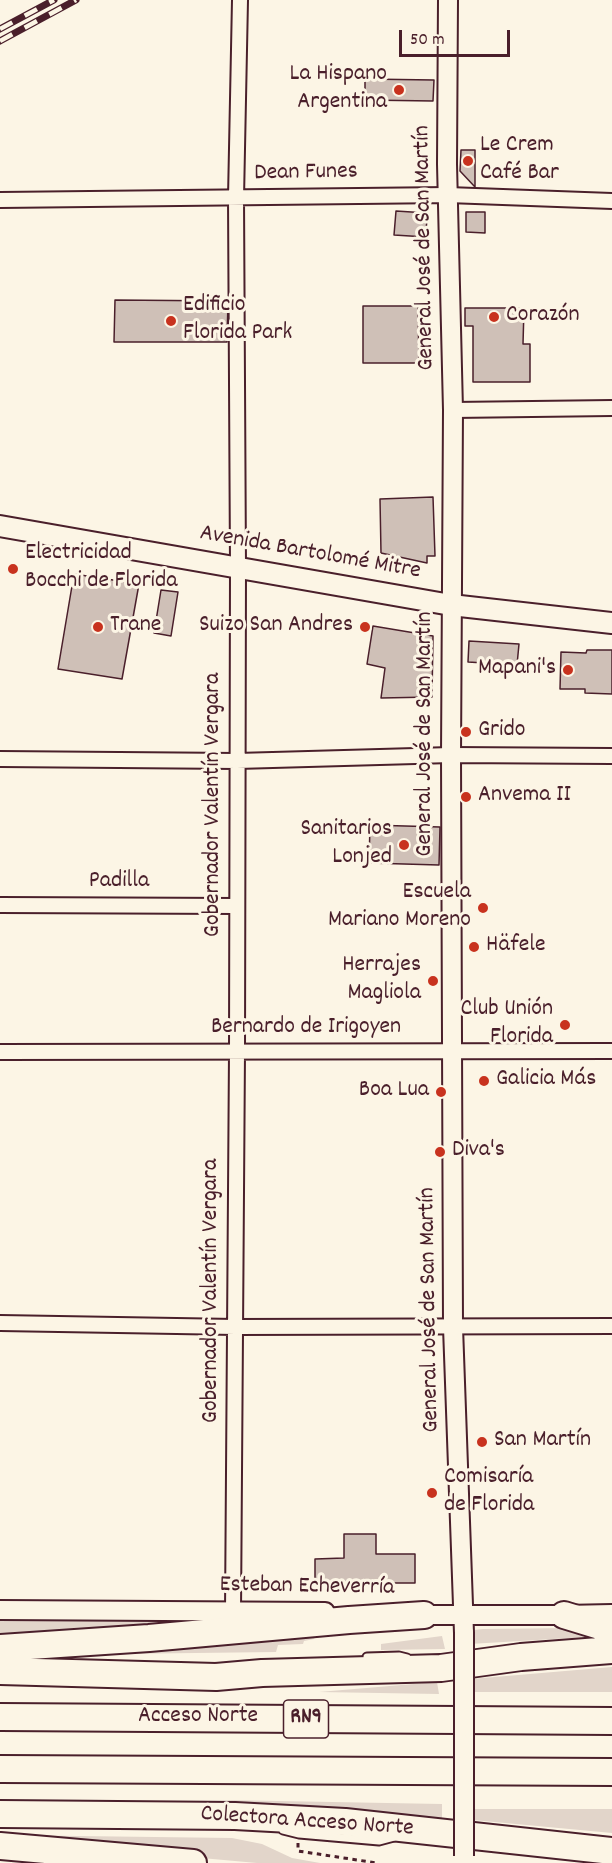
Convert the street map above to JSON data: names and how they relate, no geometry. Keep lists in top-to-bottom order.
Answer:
{
  "streets": {
    "highway": ["Acceso Norte", "RN9", "Colectora Acceso Norte"],
    "main road": ["Avenida Bartolomé Mitre"],
    "street": [
      "Dean Funes",
      "General José de San Martín",
      "Gobernador Valentín Vergara",
      "Padilla",
      "Bernardo de Irigoyen",
      "Esteban Echeverría"
    ]
  },
  "crossings": [
    ["Dean Funes", "General José de San Martín"],
    ["Dean Funes", "Gobernador Valentín Vergara"],
    ["General José de San Martín", "Avenida Bartolomé Mitre"],
    ["General José de San Martín", "Bernardo de Irigoyen"],
    ["General José de San Martín", "Esteban Echeverría"],
    ["Avenida Bartolomé Mitre", "Gobernador Valentín Vergara"],
    ["Gobernador Valentín Vergara", "Padilla"],
    ["Gobernador Valentín Vergara", "Bernardo de Irigoyen"],
    ["Gobernador Valentín Vergara", "Esteban Echeverría"]
  ],
  "places": [
    "La Hispano Argentina",
    "Le Crem Café Bar",
    "Corazón",
    "Edificio Florida Park",
    "Electricidad Bocchi de Florida",
    "Trane",
    "Suizo San Andres",
    "Mapani's",
    "Grido",
    "Anvema II",
    "Sanitarios Lonjed",
    "Escuela Mariano Moreno",
    "Häfele",
    "Herrajes Magliola",
    "Club Unión Florida",
    "Galicia Más",
    "Boa Lua",
    "Diva's",
    "San Martín",
    "Comisaría de Florida"
  ],
  "scale_bar": "50 m"
}
